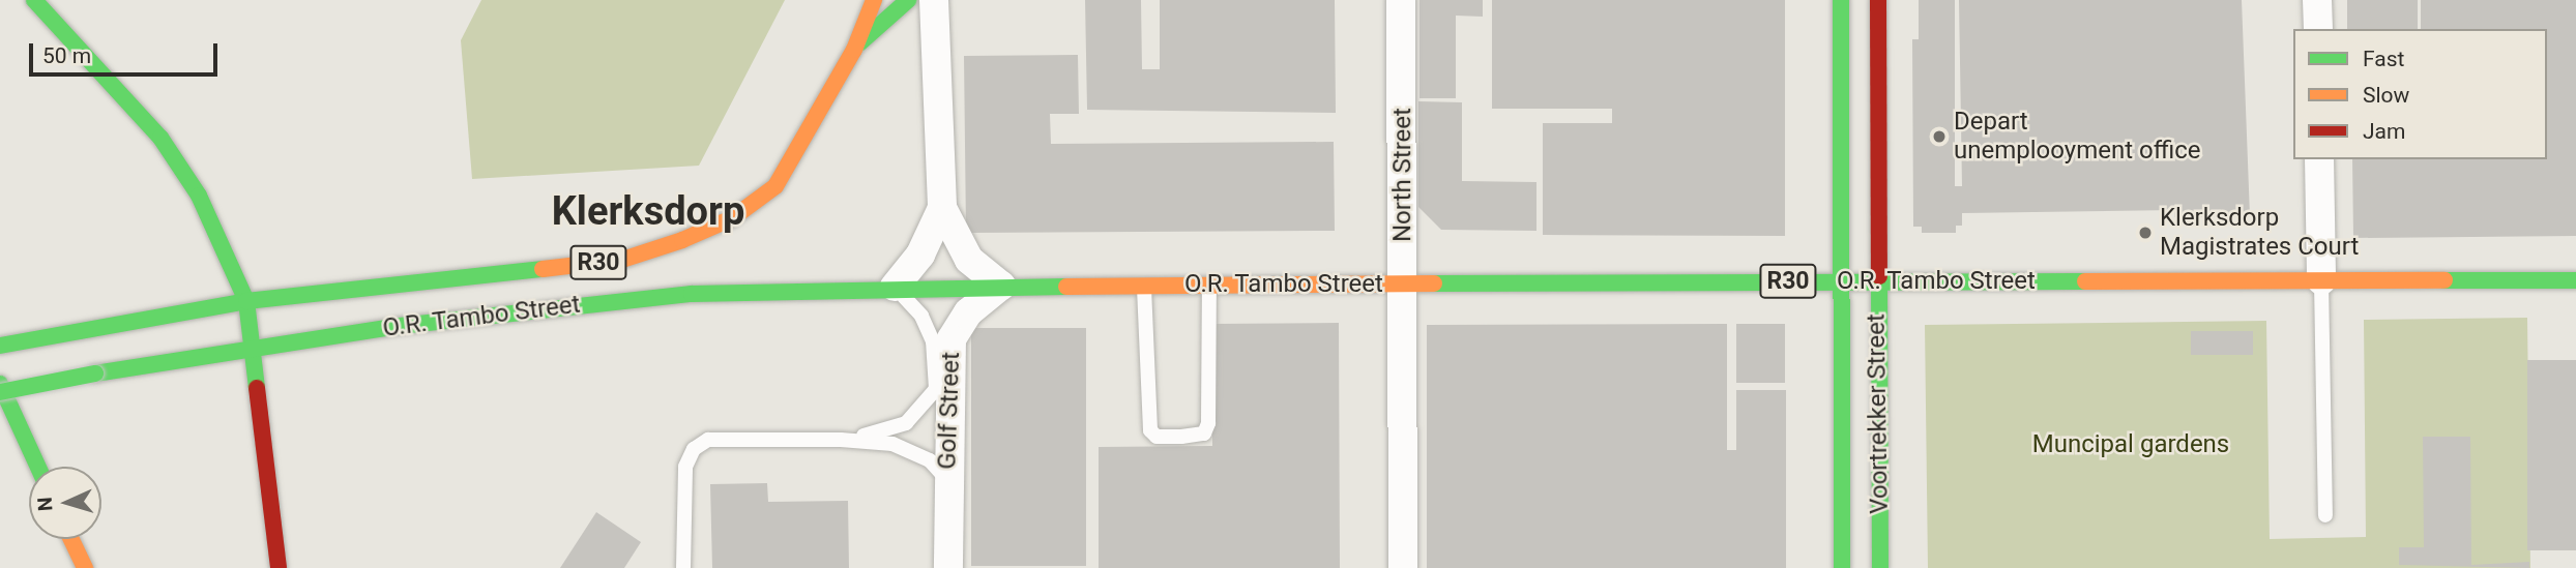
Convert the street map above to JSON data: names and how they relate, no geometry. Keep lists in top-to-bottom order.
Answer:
{
  "streets": {
    "main road": ["R30", "O.R. Tambo Street", "Voortrekker Street"],
    "street": ["North Street", "Golf Street"]
  },
  "crossings": [
    ["North Street", "O.R. Tambo Street"],
    ["R30", "O.R. Tambo Street"],
    ["O.R. Tambo Street", "Golf Street"],
    ["O.R. Tambo Street", "Voortrekker Street"]
  ],
  "districts": ["Klerksdorp"],
  "parks": ["Muncipal gardens"],
  "places": ["Depart unemplooyment office", "Klerksdorp Magistrates Court"],
  "legend": ["Fast", "Slow", "Jam"],
  "scale_bar": "50 m",
  "north": "left"
}
